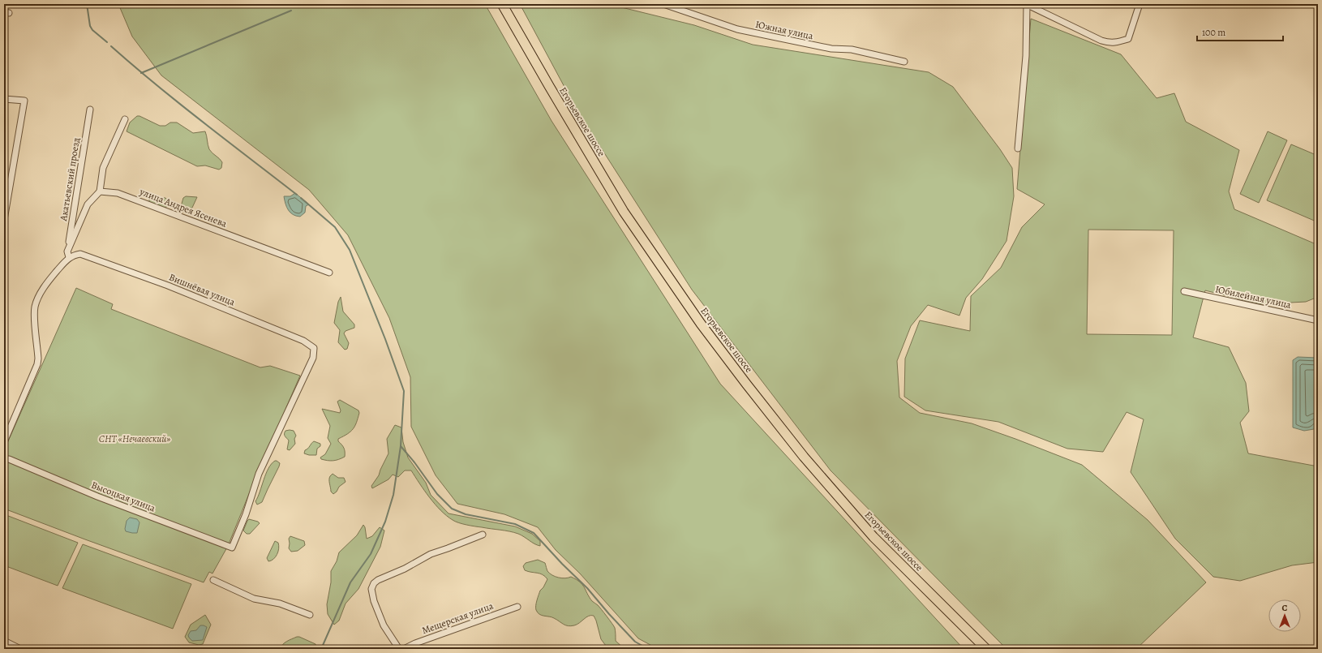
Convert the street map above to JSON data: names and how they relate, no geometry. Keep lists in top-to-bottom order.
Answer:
{
  "streets": {
    "main road": ["Егорьевское шоссе"],
    "street": [
      "Южная улица",
      "Акатьевский проезд",
      "улица Андрея Ясенева",
      "Вишнёвая улица",
      "Юбилейная улица",
      "Высоцкая улица",
      "Мещерская улица"
    ]
  },
  "crossings": [
    ["Акатьевский проезд", "Вишнёвая улица"],
    ["Вишнёвая улица", "Высоцкая улица"]
  ],
  "parks": ["СНТ «Нечаевский»"],
  "scale_bar": "100 m",
  "north": "top"
}
